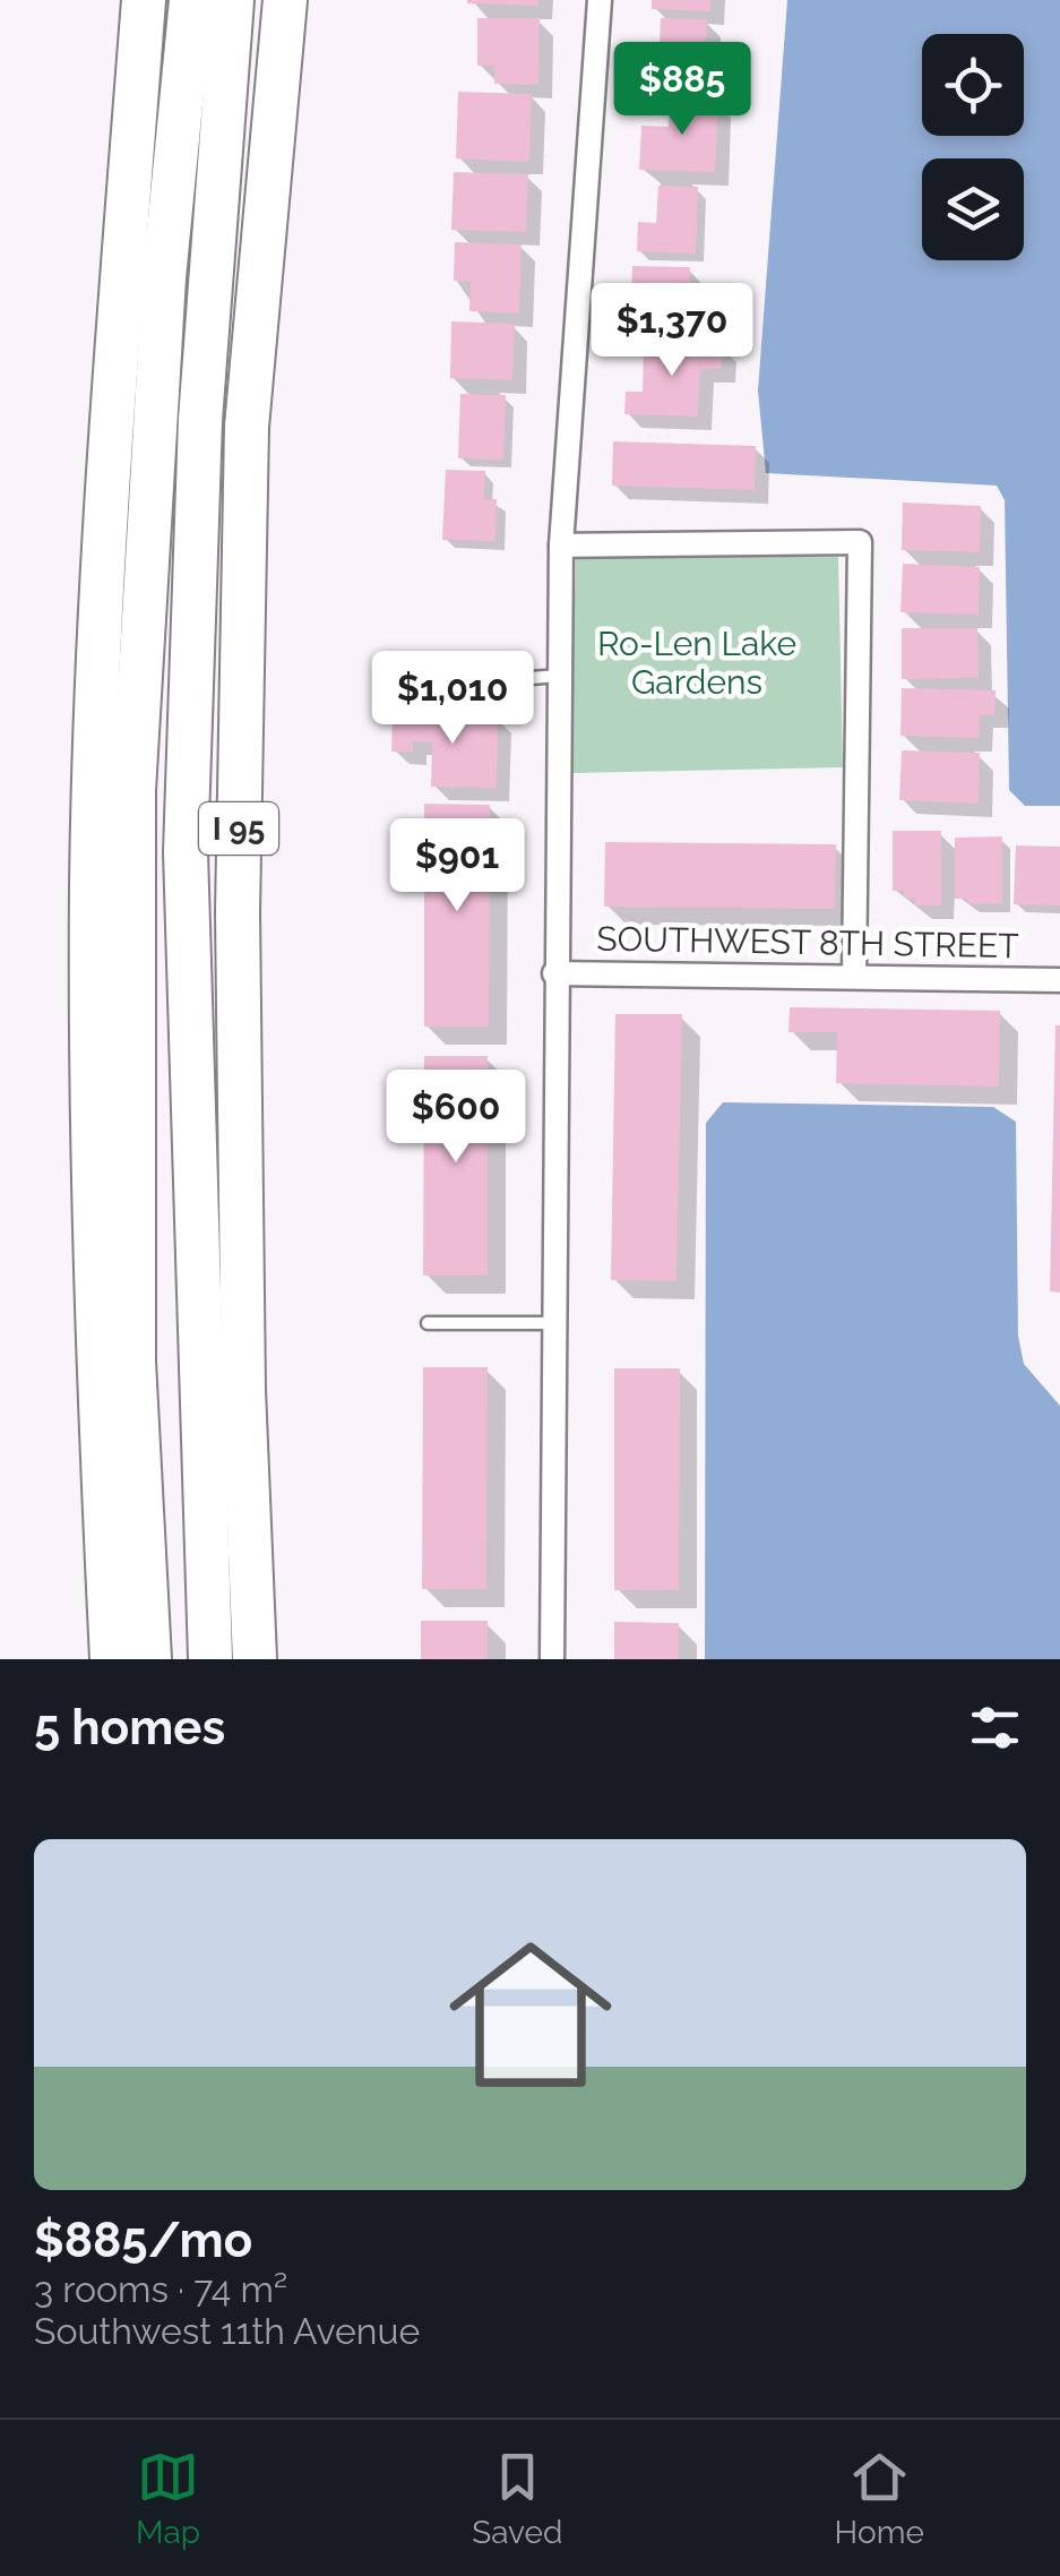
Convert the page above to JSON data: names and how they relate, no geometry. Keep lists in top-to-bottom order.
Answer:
{
  "streets": {
    "highway": ["I 95"],
    "street": ["SOUTHWEST 8TH STREET"]
  },
  "parks": ["Ro-Len Lake Gardens"],
  "page": {
    "price": [
      "$885",
      "$1,370",
      "$1,010",
      "$901",
      "$600"
    ],
    "heading": "5 homes",
    "list": [
      {
        "name": "$885/mo",
        "note": "3 rooms · 74 m² · Southwest 11th Avenue"
      }
    ],
    "tabs": ["Map", "Saved", "Home"]
  }
}
